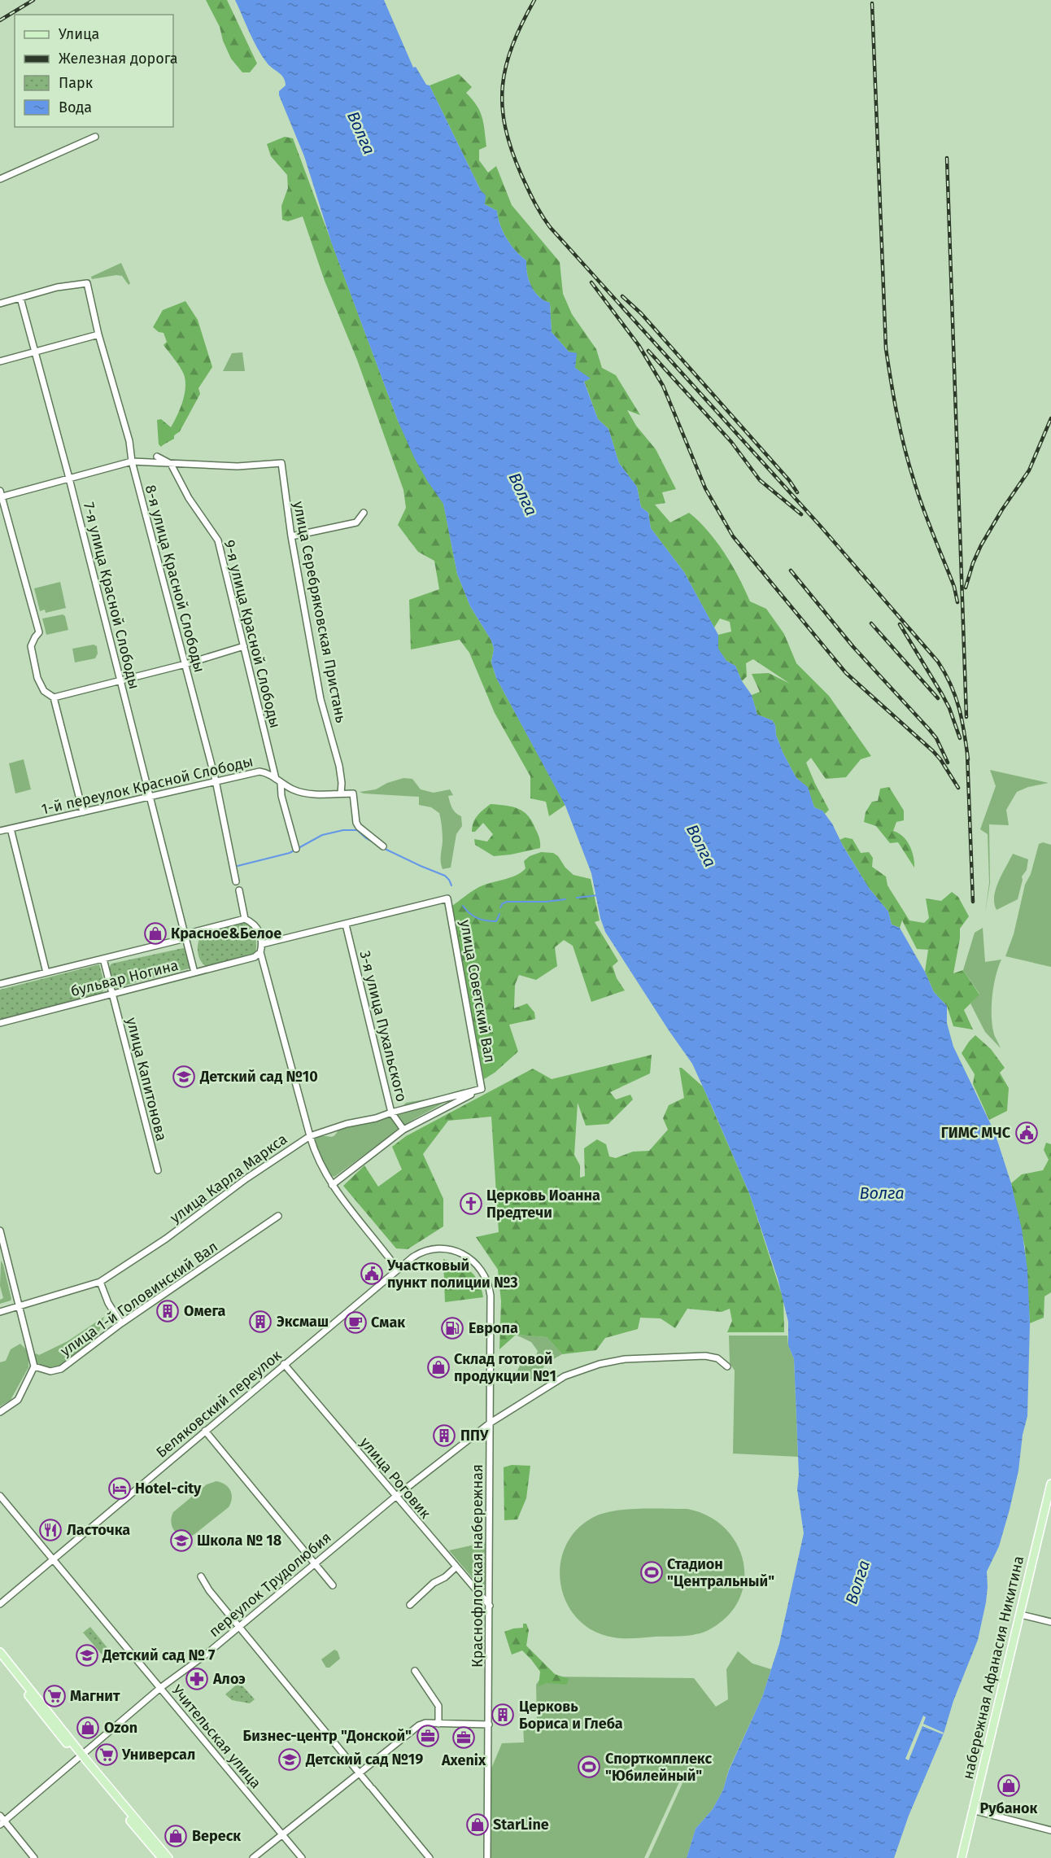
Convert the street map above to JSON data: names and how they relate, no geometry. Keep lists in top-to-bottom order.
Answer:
{
  "streets": {
    "main road": ["набережная Афанасия Никитина"],
    "street": [
      "8-я улица Красной Слободы",
      "7-я улица Красной Слободы",
      "улица Серебряковская Пристань",
      "9-я улица Красной Слободы",
      "1-й переулок Красной Слободы",
      "бульвар Ногина",
      "улица Советский Вал",
      "3-я улица Пухальского",
      "улица Капитонова",
      "улица Карла Маркса",
      "улица 1-й Головинский Вал",
      "Беляковский переулок",
      "улица Роговик",
      "Краснофлотская набережная",
      "переулок Трудолюбия",
      "Учительская улица"
    ]
  },
  "crossings": [
    ["8-я улица Красной Слободы", "7-я улица Красной Слободы"],
    ["8-я улица Красной Слободы", "1-й переулок Красной Слободы"],
    ["7-я улица Красной Слободы", "1-й переулок Красной Слободы"],
    ["7-я улица Красной Слободы", "бульвар Ногина"],
    ["улица Серебряковская Пристань", "9-я улица Красной Слободы"],
    ["улица Серебряковская Пристань", "1-й переулок Красной Слободы"],
    ["9-я улица Красной Слободы", "1-й переулок Красной Слободы"],
    ["бульвар Ногина", "улица Капитонова"],
    ["улица Советский Вал", "3-я улица Пухальского"],
    ["улица Советский Вал", "улица Карла Маркса"],
    ["3-я улица Пухальского", "улица Карла Маркса"],
    ["Беляковский переулок", "улица Роговик"],
    ["Беляковский переулок", "Краснофлотская набережная"],
    ["Беляковский переулок", "Учительская улица"],
    ["улица Роговик", "Краснофлотская набережная"],
    ["улица Роговик", "переулок Трудолюбия"],
    ["Краснофлотская набережная", "переулок Трудолюбия"],
    ["переулок Трудолюбия", "Учительская улица"]
  ],
  "water": ["Волга"],
  "places": {
    "shop": [
      "Красное&Белое",
      "Склад готовой продукции №1",
      "Ozon",
      "Рубанок",
      "StarLine",
      "Вереск"
    ],
    "school or university": [
      "Детский сад №10",
      "Школа № 18",
      "Детский сад № 7",
      "Детский сад №19"
    ],
    "public building": ["ГИМС МЧС", "Участковый пункт полиции №3"],
    "church": ["Церковь Иоанна Предтечи"],
    "building": [
      "Омега",
      "Эксмаш",
      "ППУ",
      "Церковь Бориса и Глеба"
    ],
    "cafe": ["Смак"],
    "fuel station": ["Европа"],
    "hotel": ["Hotel-city"],
    "restaurant": ["Ласточка"],
    "sports": ["Стадион \"Центральный\"", "Спорткомплекс \"Юбилейный\""],
    "pharmacy": ["Алоэ"],
    "supermarket": ["Магнит", "Универсал"],
    "office": ["Бизнес-центр \"Донской\"", "Axenix"]
  },
  "legend": [
    "Улица",
    "Железная дорога",
    "Парк",
    "Вода"
  ]
}
